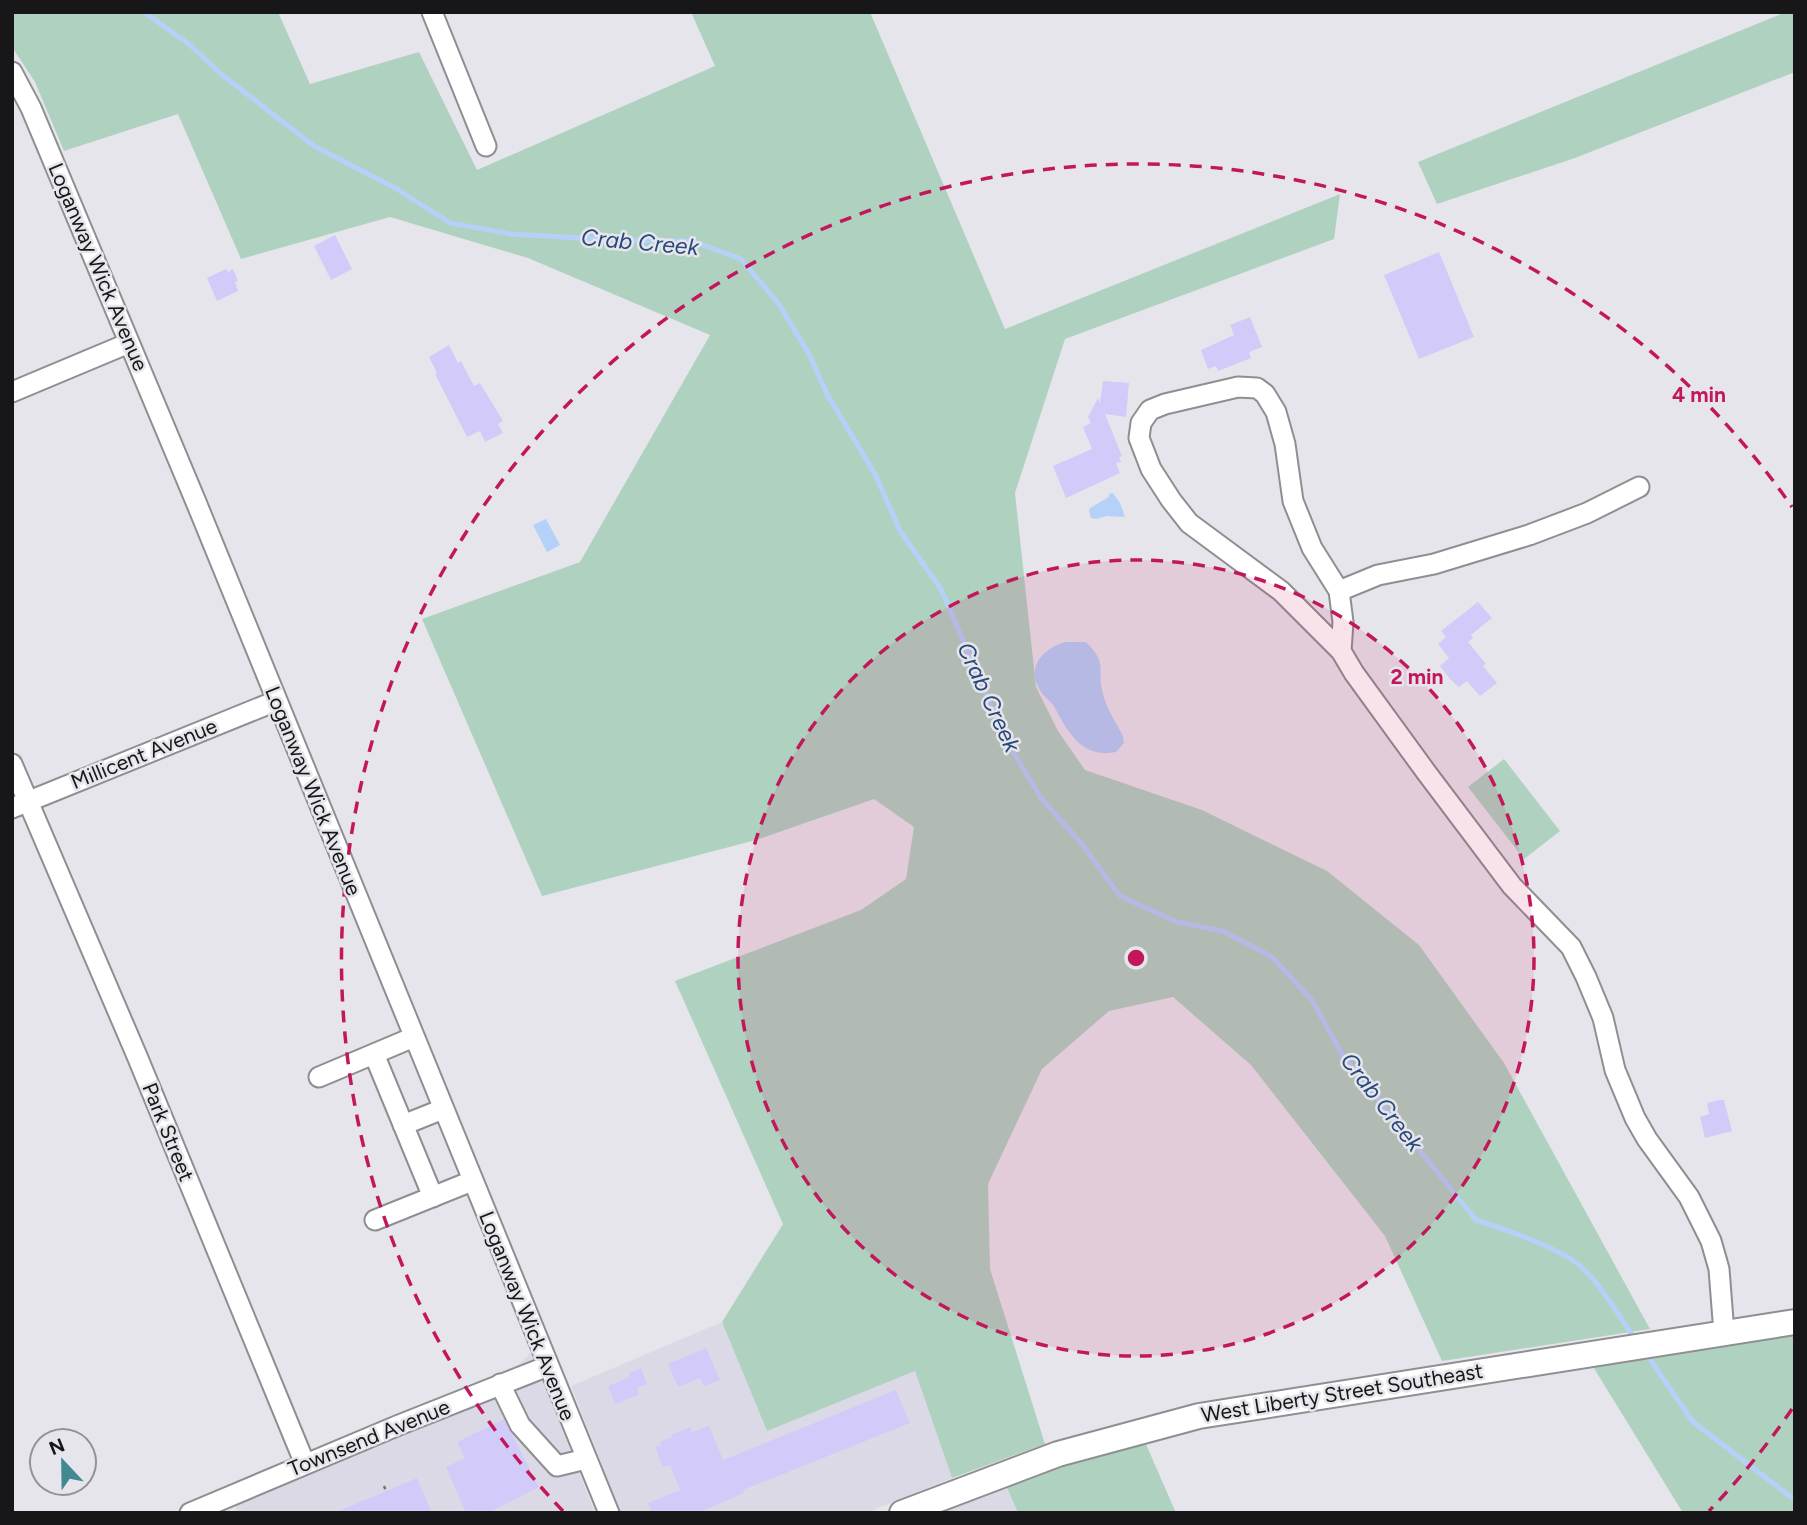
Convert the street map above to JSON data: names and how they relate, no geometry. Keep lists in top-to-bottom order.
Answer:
{
  "streets": {
    "main road": ["West Liberty Street Southeast"],
    "street": [
      "Loganway Wick Avenue",
      "Millicent Avenue",
      "Park Street",
      "Townsend Avenue"
    ]
  },
  "crossings": [
    ["Loganway Wick Avenue", "Millicent Avenue"],
    ["Loganway Wick Avenue", "Townsend Avenue"],
    ["Millicent Avenue", "Park Street"],
    ["Park Street", "Townsend Avenue"]
  ],
  "water": ["Crab Creek"],
  "north": "top",
  "rings": ["4 min", "2 min"]
}
